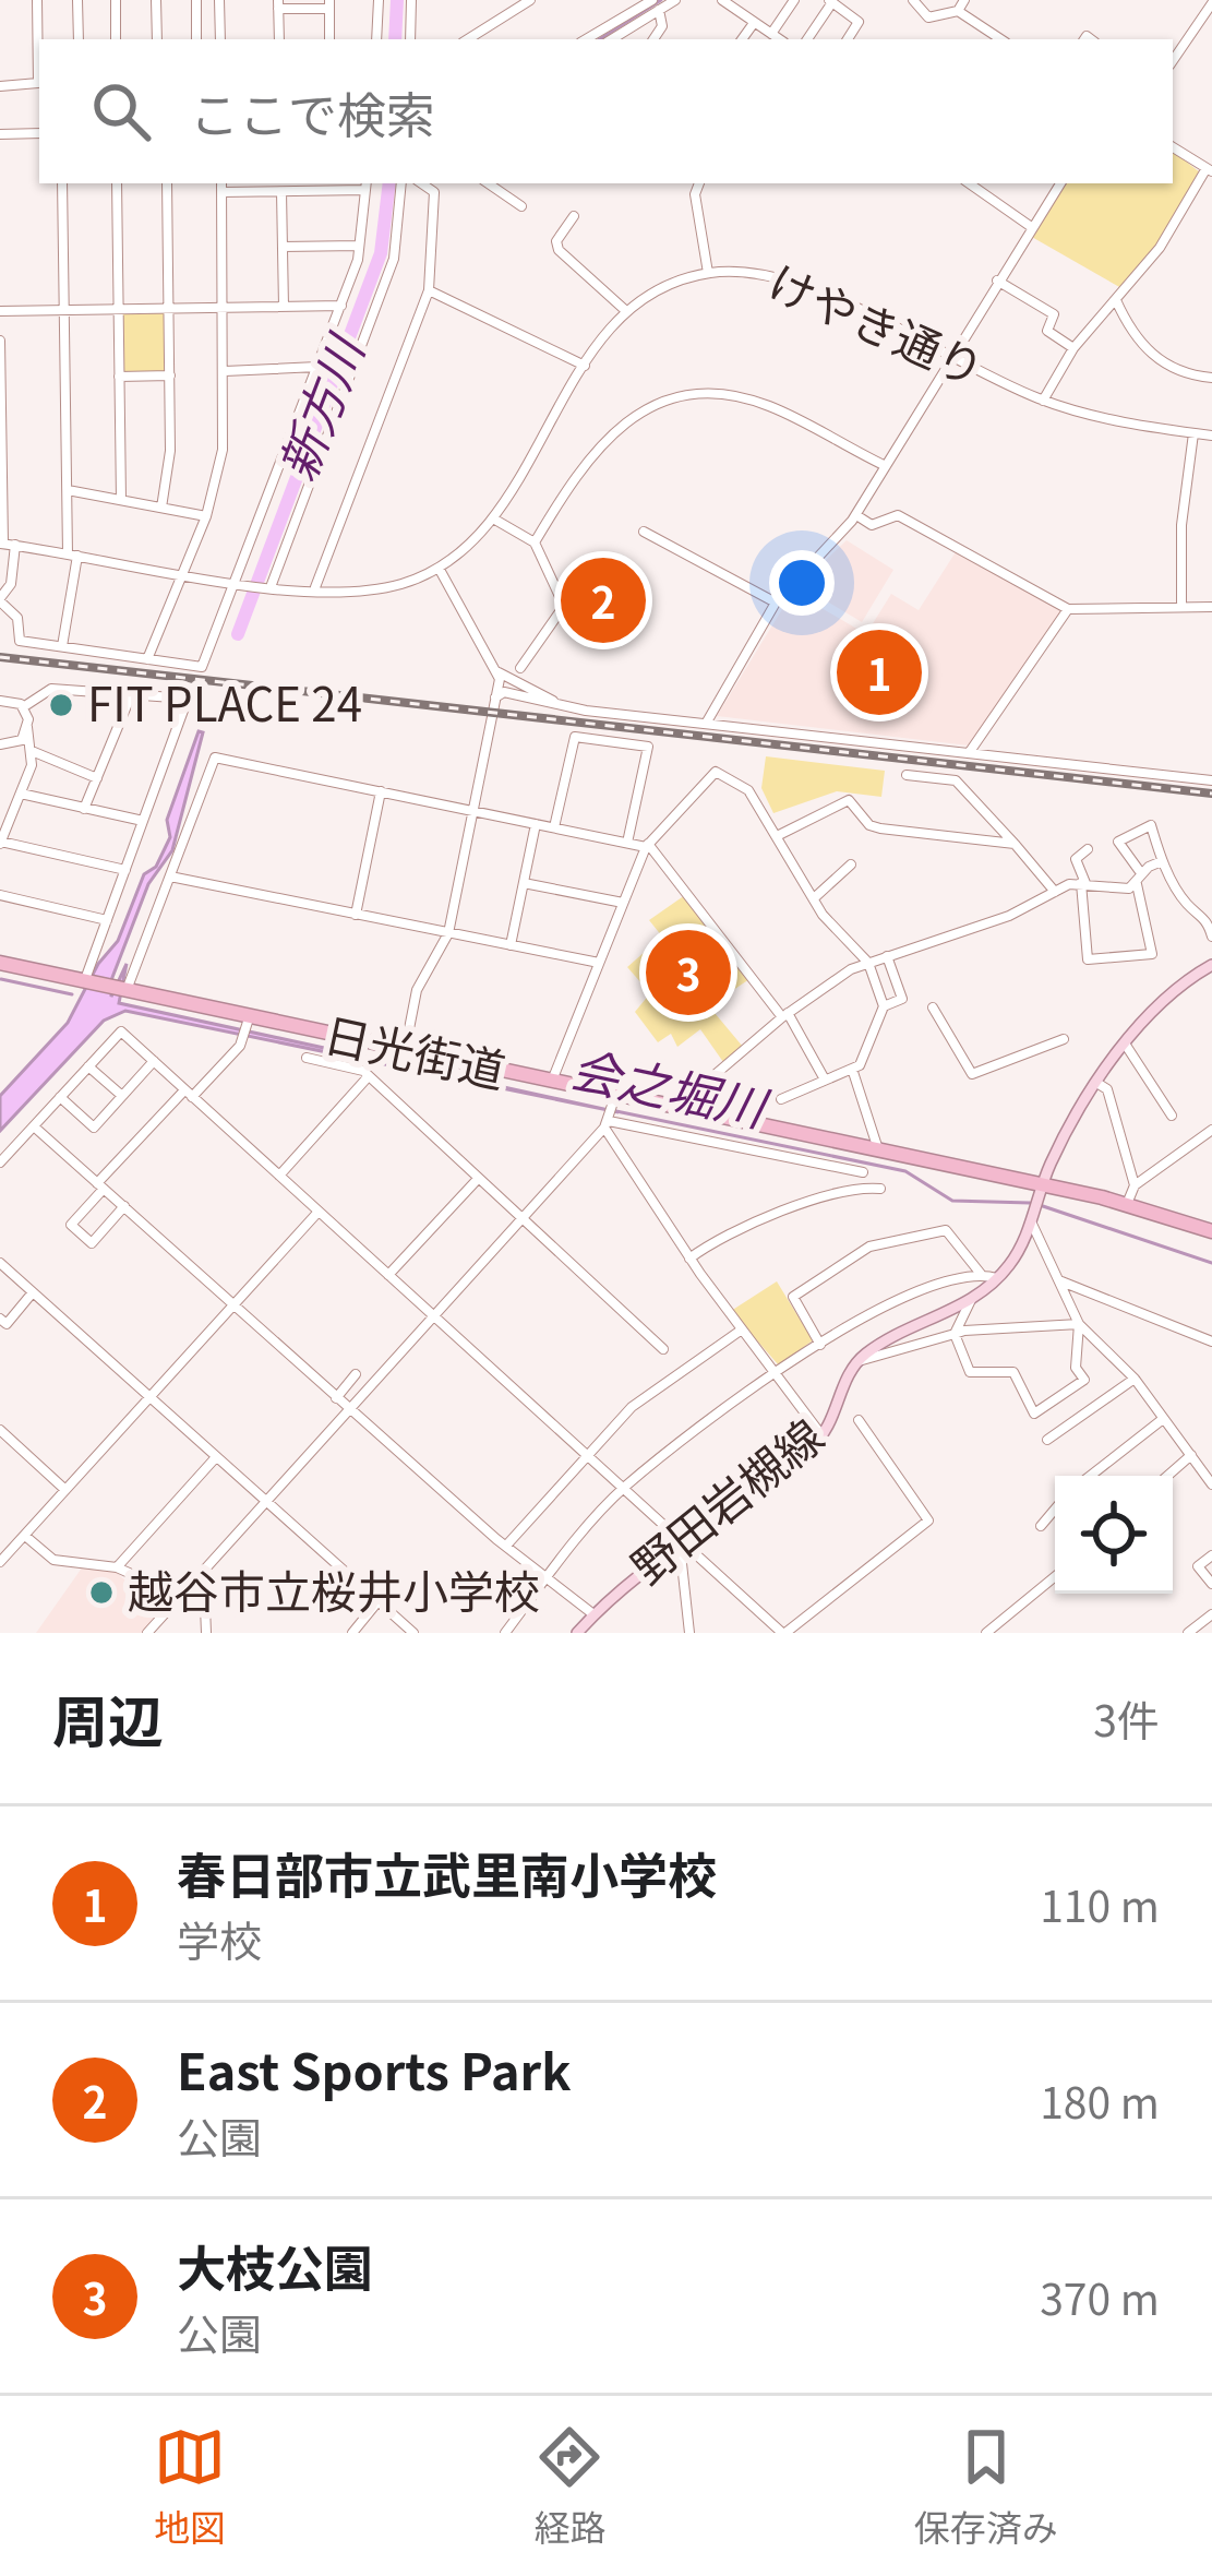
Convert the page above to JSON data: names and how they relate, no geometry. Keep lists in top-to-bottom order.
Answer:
{
  "streets": {
    "highway": ["日光街道"],
    "main road": ["野田岩槻線"],
    "street": ["けやき通り"]
  },
  "water": ["新方川", "会之堀川"],
  "places": ["FIT PLACE 24", "越谷市立桜井小学校"],
  "page": {
    "search": "ここで検索",
    "pins": ["2", "1", "3"],
    "heading": ["周辺", "3件"],
    "list": [
      {
        "mark": "1",
        "name": "春日部市立武里南小学校",
        "note": "学校",
        "value": "110 m"
      },
      {
        "mark": "2",
        "name": "East Sports Park",
        "note": "公園",
        "value": "180 m"
      },
      {
        "mark": "3",
        "name": "大枝公園",
        "note": "公園",
        "value": "370 m"
      }
    ],
    "nav": ["地図", "経路", "保存済み"]
  }
}
